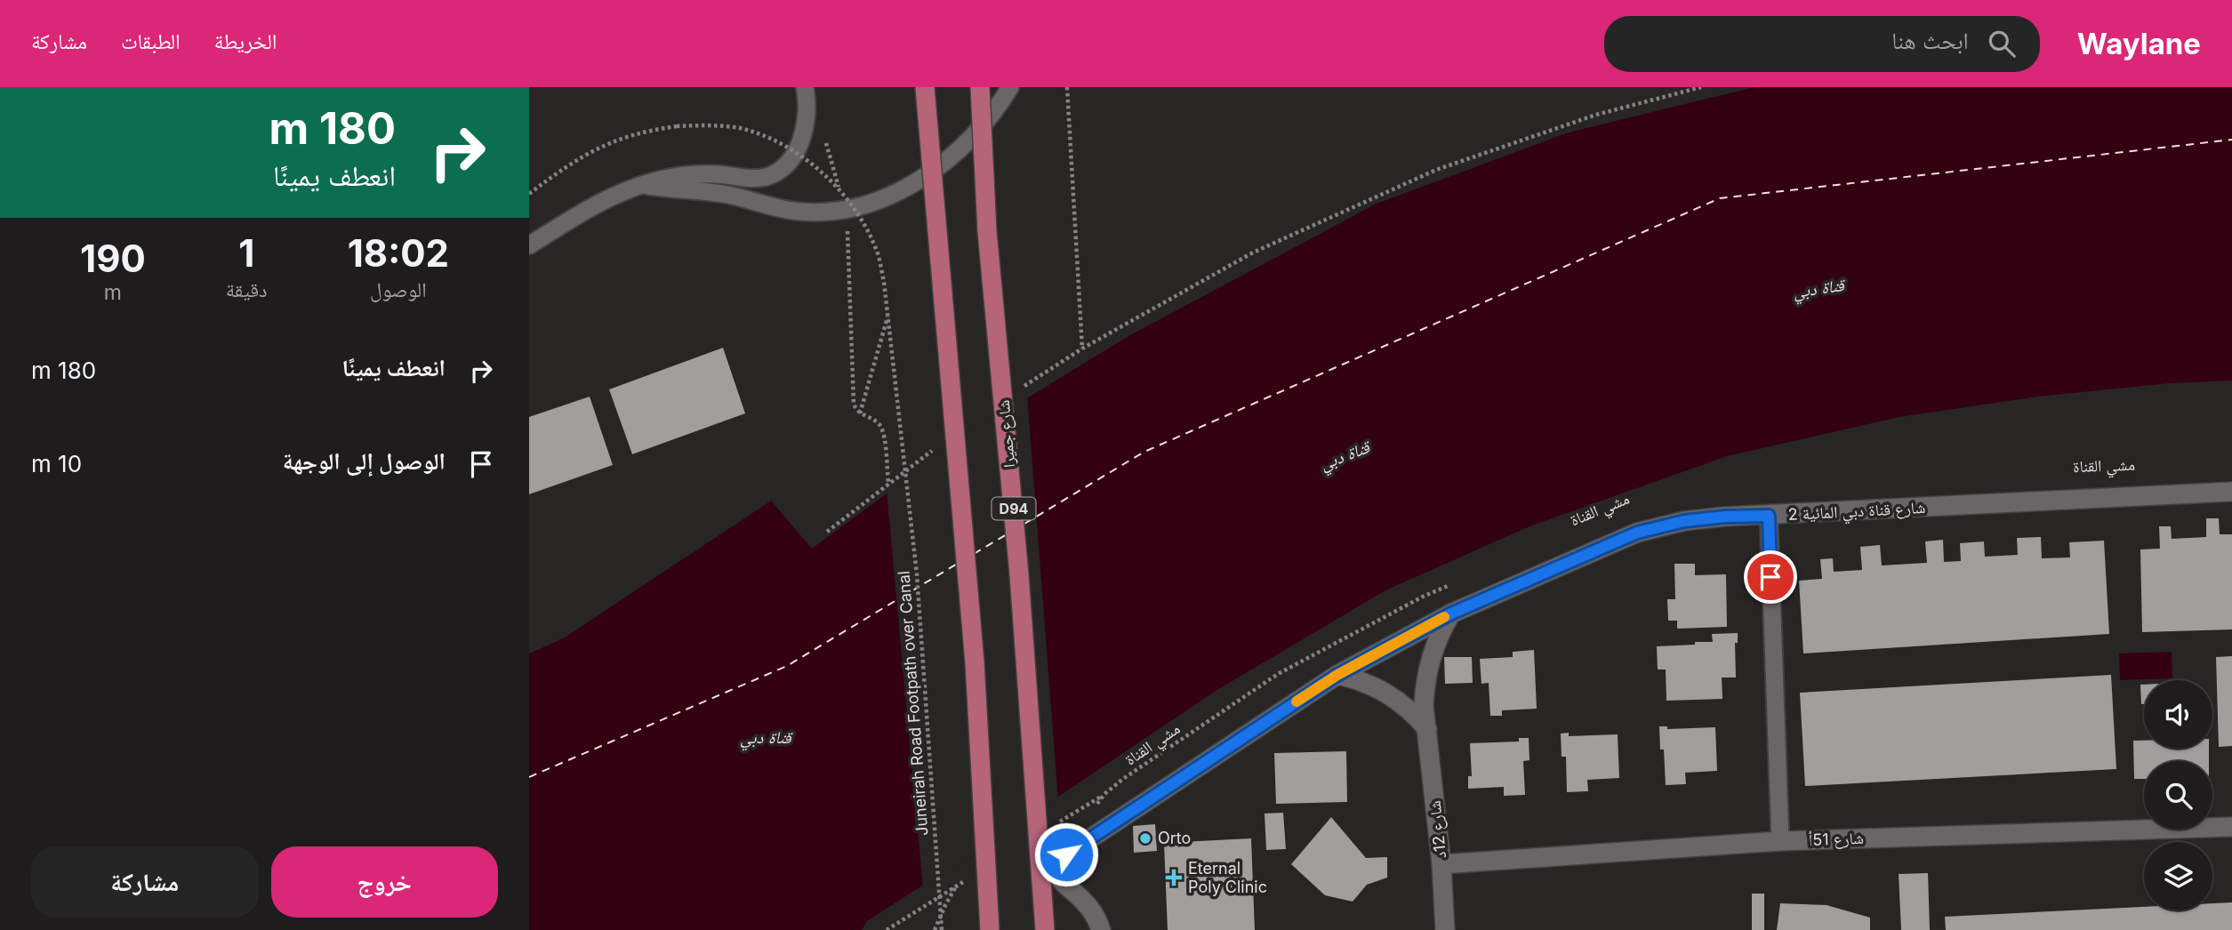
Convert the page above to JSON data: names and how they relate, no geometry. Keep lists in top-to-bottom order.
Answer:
{
  "streets": {
    "main road": ["شارع جميرا", "D94"],
    "street": ["شارع قناة دبي المائية 2", "شارع 12د", "شارع 51أ"],
    "path": ["مشي القناة", "Juneirah Road Footpath over Canal"]
  },
  "crossings": [
    ["مشي القناة", "شارع قناة دبي المائية 2"],
    ["شارع قناة دبي المائية 2", "شارع 12د"],
    ["شارع 12د", "شارع 51أ"]
  ],
  "water": ["قناة دبي"],
  "places": {
    "other": ["Orto"],
    "health": ["Eternal Poly Clinic"]
  },
  "page": {
    "header": "Waylane",
    "search": "ابحث هنا",
    "nav": ["الخريطة", "الطبقات", "مشاركة"],
    "turn": ["180 m", "انعطف يمينًا"],
    "eta": [
      "18:02",
      "الوصول",
      "1",
      "دقيقة",
      "190",
      "m"
    ],
    "list": [
      {
        "name": "انعطف يمينًا",
        "value": "180 m"
      },
      {
        "name": "الوصول إلى الوجهة",
        "value": "10 m"
      }
    ],
    "buttons": ["خروج", "مشاركة"]
  }
}
